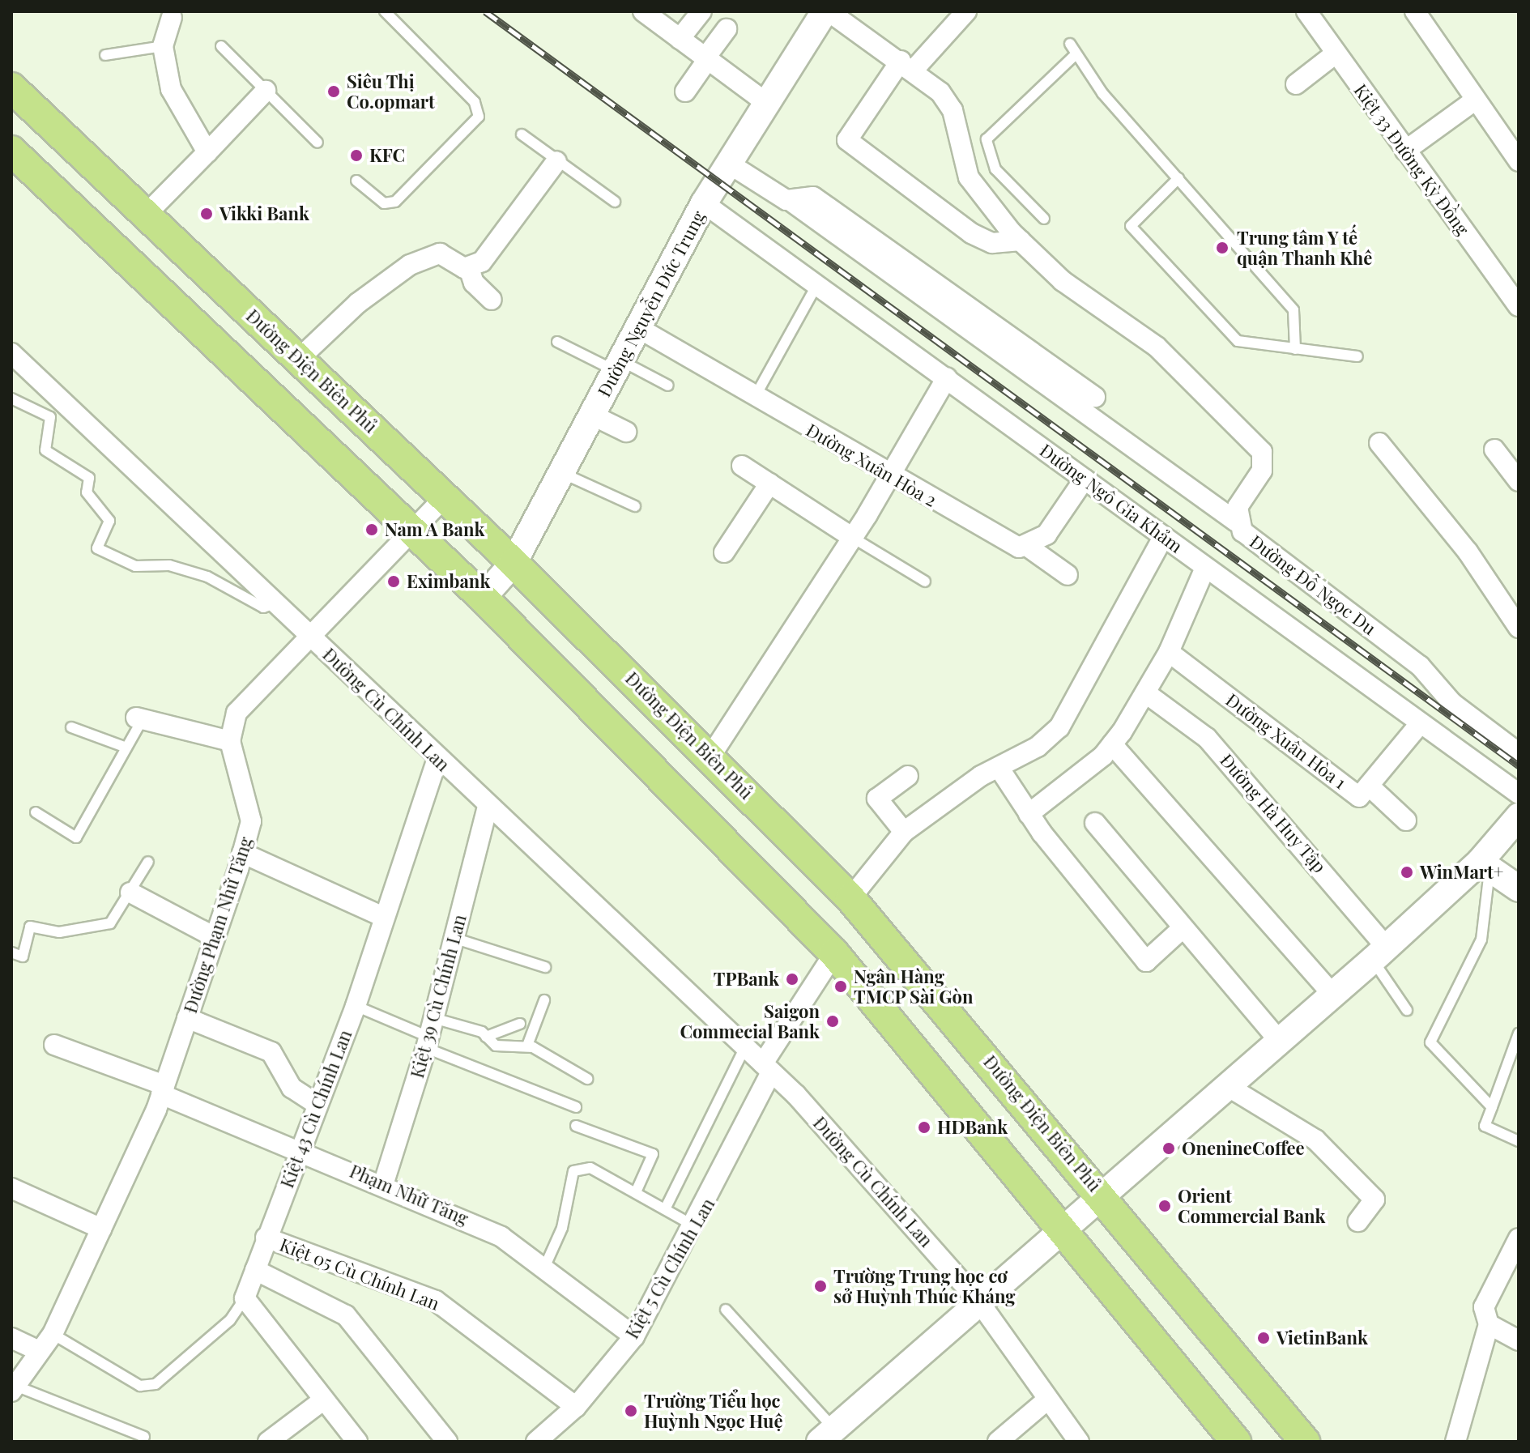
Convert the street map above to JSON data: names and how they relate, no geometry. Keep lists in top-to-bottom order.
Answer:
{
  "streets": {
    "main road": ["Đường Điện Biên Phủ"],
    "street": [
      "Kiệt 33 Đường Kỳ Đồng",
      "Đường Nguyễn Đức Trung",
      "Đường Xuân Hòa 2",
      "Đường Ngô Gia Khảm",
      "Đường Đỗ Ngọc Du",
      "Đường Cù Chính Lan",
      "Đường Xuân Hòa 1",
      "Đường Hà Huy Tập",
      "Đường Phạm Nhữ Tăng",
      "Kiệt 39 Cù Chính Lan",
      "Kiệt 43 Cù Chính Lan",
      "Phạm Nhữ Tăng",
      "Kiệt 5 Cù Chính Lan",
      "Kiệt 05 Cù Chính Lan"
    ]
  },
  "crossings": [
    ["Đường Nguyễn Đức Trung", "Đường Điện Biên Phủ"],
    ["Đường Nguyễn Đức Trung", "Đường Xuân Hòa 2"],
    ["Đường Nguyễn Đức Trung", "Đường Ngô Gia Khảm"],
    ["Đường Nguyễn Đức Trung", "Đường Đỗ Ngọc Du"],
    ["Đường Ngô Gia Khảm", "Đường Xuân Hòa 1"],
    ["Đường Cù Chính Lan", "Kiệt 39 Cù Chính Lan"],
    ["Đường Cù Chính Lan", "Kiệt 43 Cù Chính Lan"],
    ["Đường Cù Chính Lan", "Kiệt 5 Cù Chính Lan"],
    ["Đường Phạm Nhữ Tăng", "Phạm Nhữ Tăng"],
    ["Kiệt 39 Cù Chính Lan", "Phạm Nhữ Tăng"],
    ["Kiệt 43 Cù Chính Lan", "Phạm Nhữ Tăng"],
    ["Kiệt 43 Cù Chính Lan", "Kiệt 05 Cù Chính Lan"],
    ["Phạm Nhữ Tăng", "Kiệt 5 Cù Chính Lan"],
    ["Kiệt 5 Cù Chính Lan", "Kiệt 05 Cù Chính Lan"]
  ],
  "places": [
    "Siêu Thị Co.opmart",
    "KFC",
    "Vikki Bank",
    "Trung tâm Y tế quận Thanh Khê",
    "Nam A Bank",
    "Eximbank",
    "WinMart+",
    "TPBank",
    "Ngân Hàng TMCP Sài Gòn",
    "Saigon Commecial Bank",
    "HDBank",
    "OnenineCoffee",
    "Orient Commercial Bank",
    "Trường Trung học cơ sở Huỳnh Thúc Kháng",
    "VietinBank",
    "Trường Tiểu học Huỳnh Ngọc Huệ"
  ]
}
